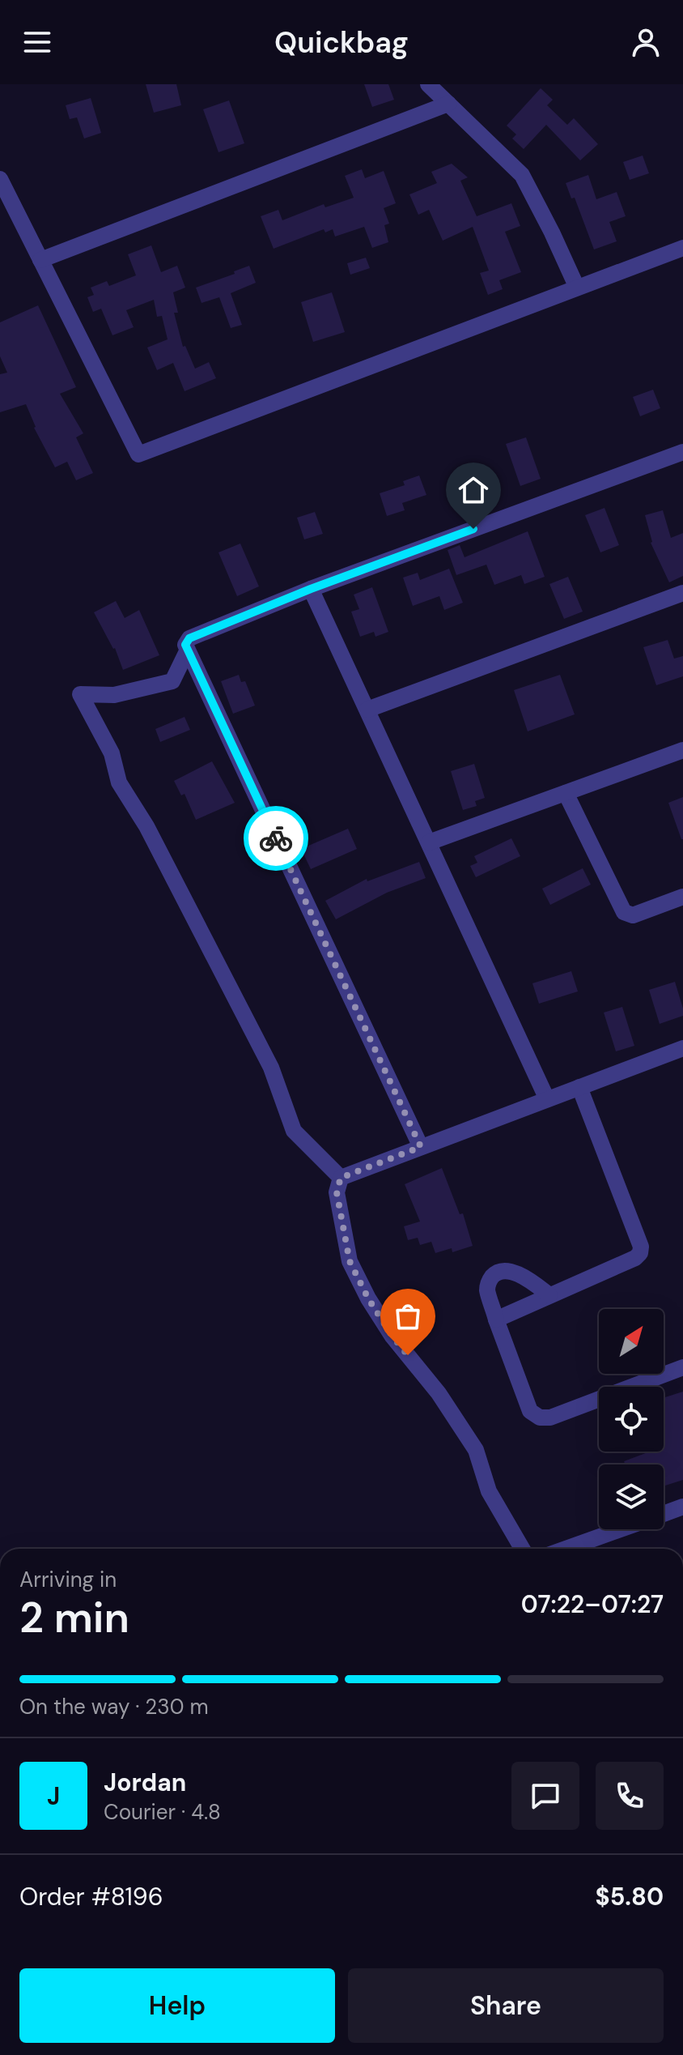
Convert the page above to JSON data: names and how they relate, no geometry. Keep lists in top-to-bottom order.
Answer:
{
  "north": "top right",
  "page": {
    "header": "Quickbag",
    "heading": ["2 min", "Arriving in", "07:22–07:27"],
    "panel": [
      "Jordan",
      "Courier · 4.8",
      "Order #8196",
      "$5.80"
    ],
    "bar": "On the way · 230 m",
    "round": "J",
    "buttons": ["Help", "Share"]
  }
}
